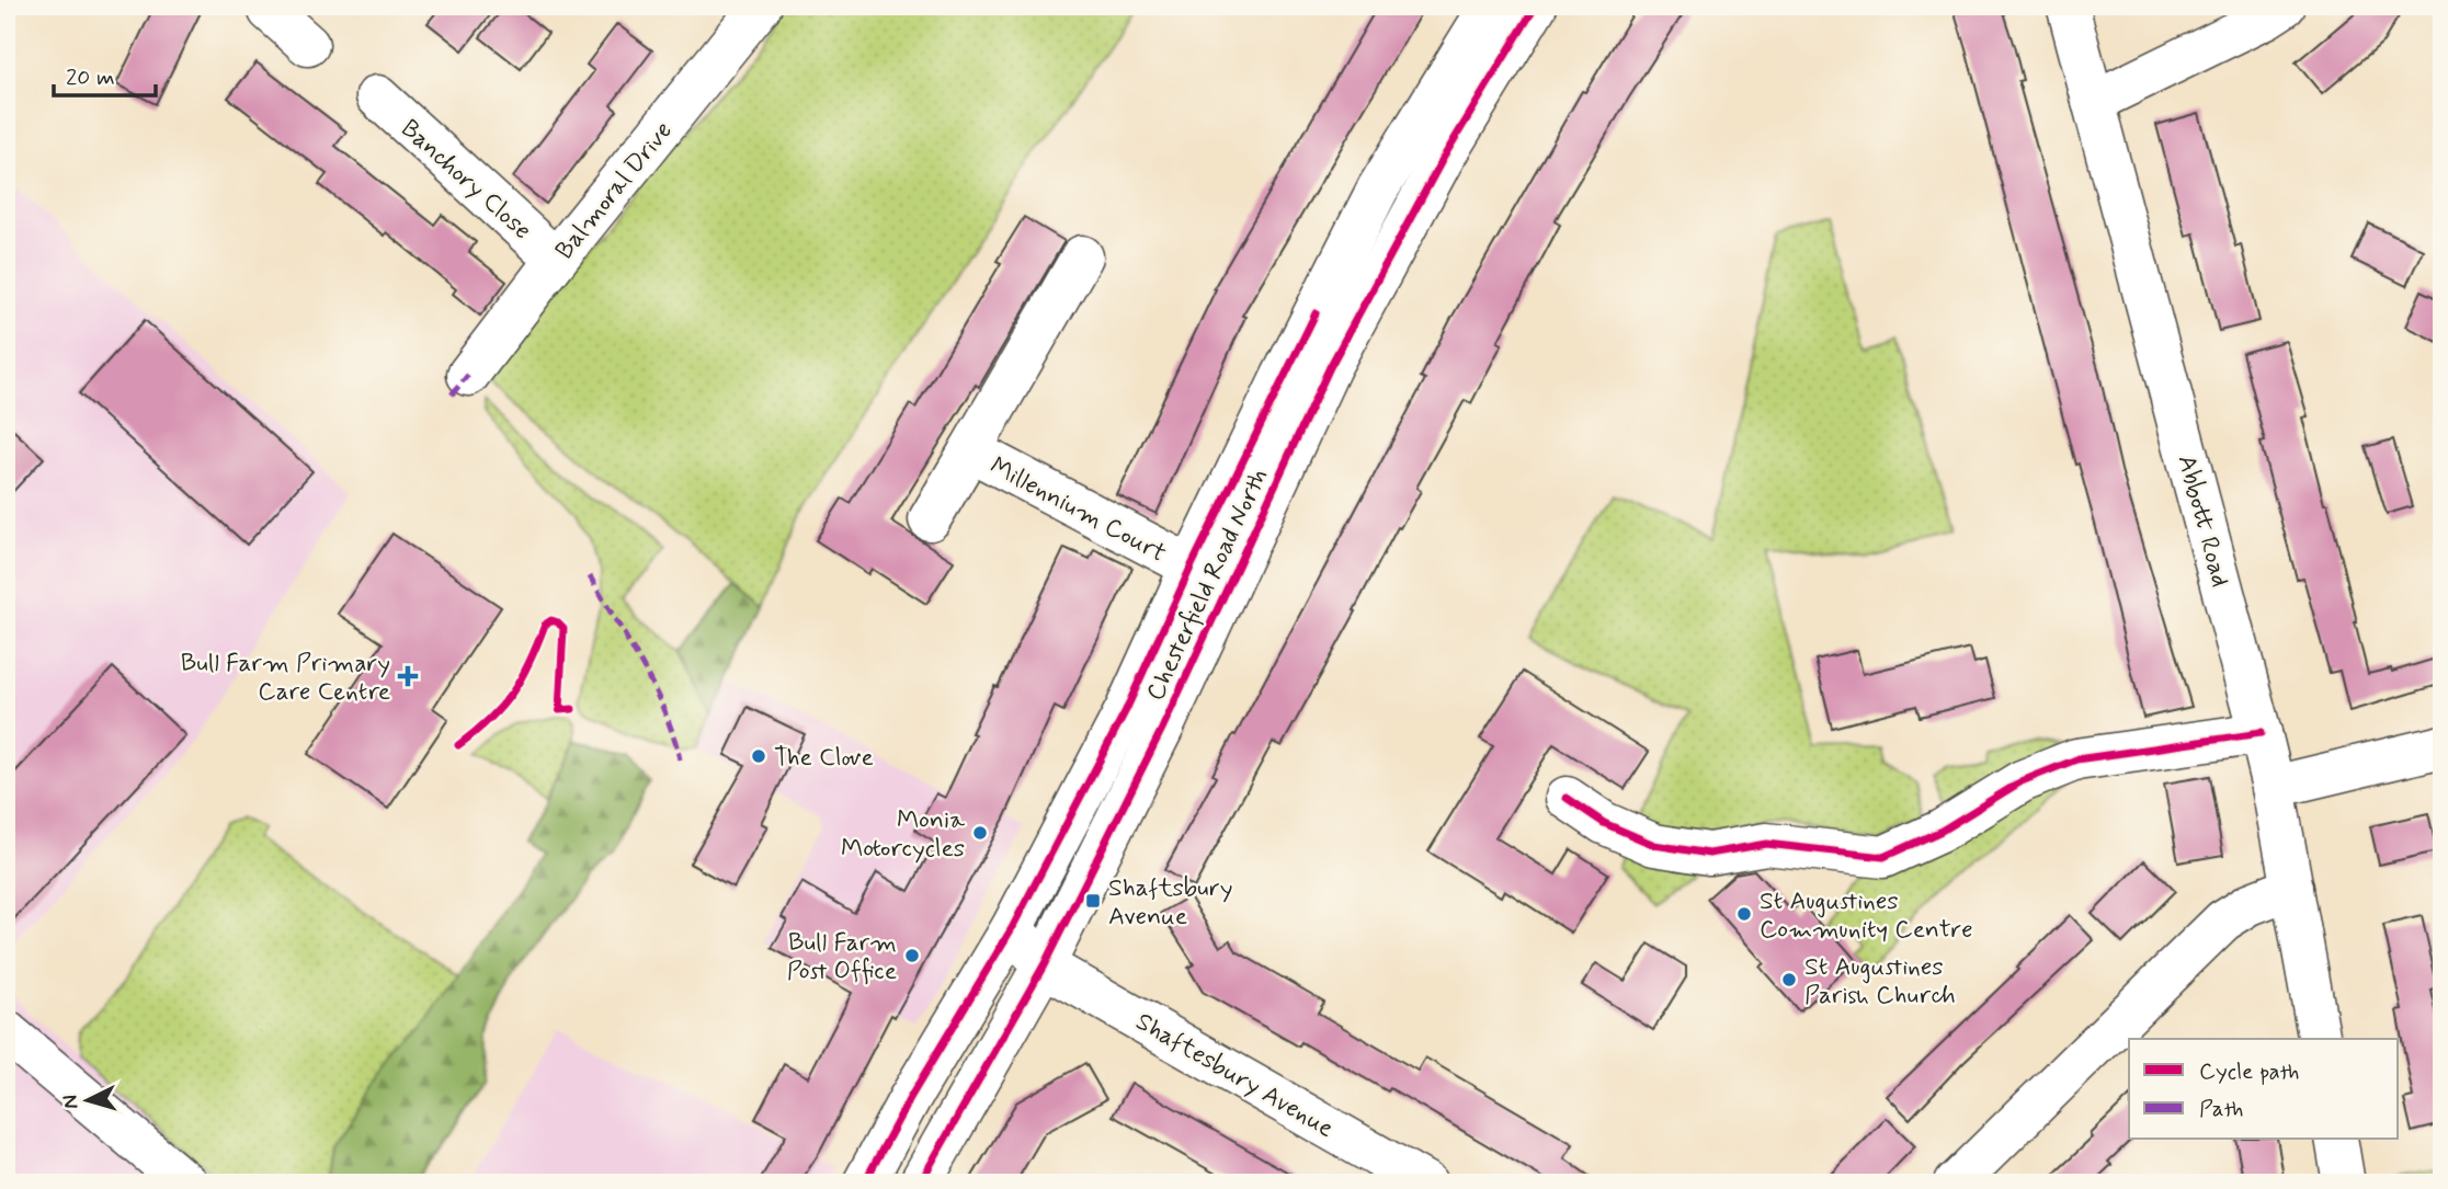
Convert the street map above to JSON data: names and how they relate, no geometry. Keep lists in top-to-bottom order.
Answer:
{
  "streets": {
    "main road": [
      "Banchory Close",
      "Balmoral Drive",
      "Millennium Court",
      "Abbott Road",
      "Chesterfield Road North",
      "Shaftesbury Avenue"
    ]
  },
  "crossings": [
    ["Banchory Close", "Balmoral Drive"],
    ["Millennium Court", "Chesterfield Road North"],
    ["Chesterfield Road North", "Shaftesbury Avenue"]
  ],
  "places": {
    "health": ["Bull Farm Primary Care Centre"],
    "other": [
      "The Clove",
      "Monia Motorcycles",
      "St Augustines Community Centre",
      "Bull Farm Post Office",
      "St Augustines Parish Church"
    ],
    "transit": ["Shaftsbury Avenue"]
  },
  "legend": ["Cycle path", "Path"],
  "scale_bar": "20 m",
  "north": "left"
}
